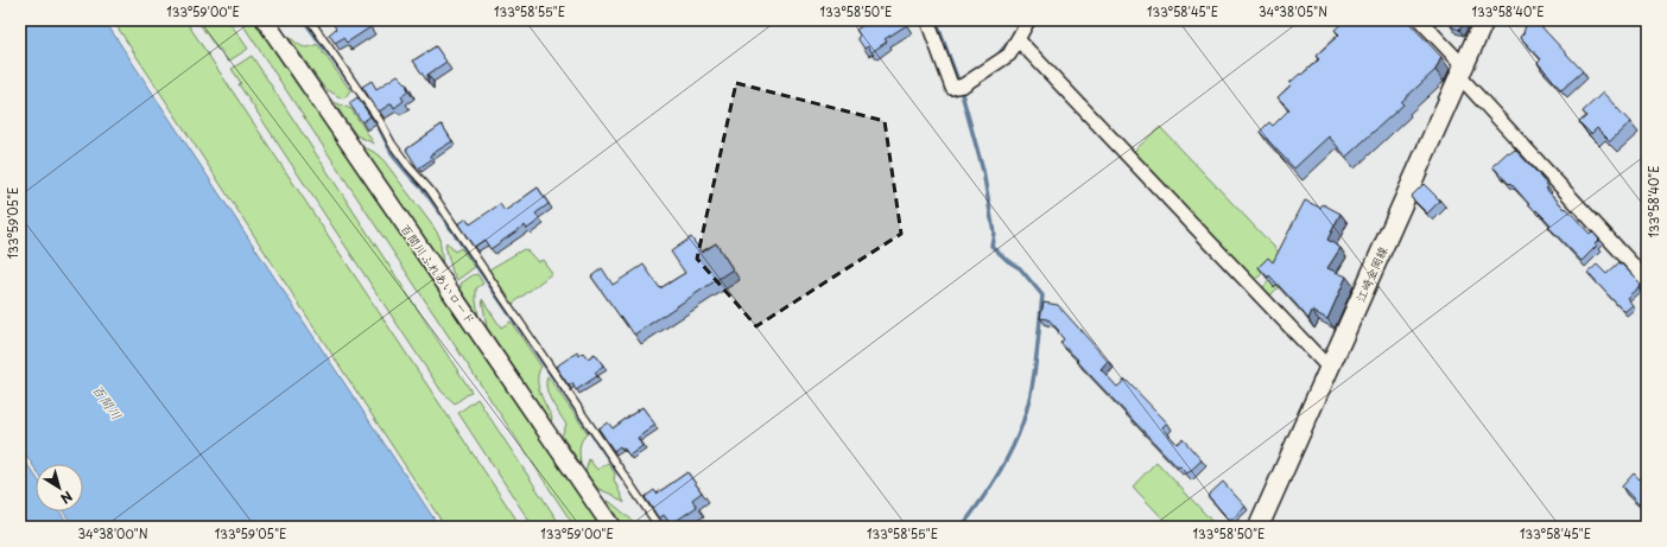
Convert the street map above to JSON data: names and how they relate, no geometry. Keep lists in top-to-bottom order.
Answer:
{
  "streets": {
    "main road": ["江崎金岡線"],
    "street": ["百間川ふれあいロード"]
  },
  "water": ["百間川"],
  "north": "bottom right",
  "coordinates": [
    "133°59'00\"E",
    "133°58'55\"E",
    "133°58'50\"E",
    "133°58'45\"E",
    "34°38'05\"N",
    "133°58'40\"E",
    "133°59'05\"E",
    "34°38'00\"N"
  ]
}
